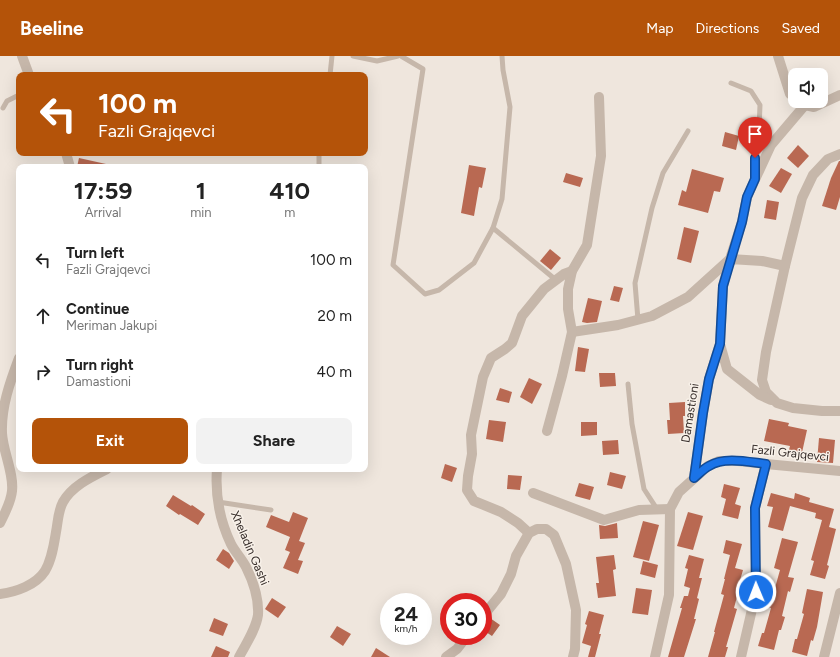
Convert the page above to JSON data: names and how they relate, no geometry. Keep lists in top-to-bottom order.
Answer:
{
  "streets": {
    "street": ["Damastioni", "Fazli Grajqevci", "Xheladin Gashi"]
  },
  "crossings": [
    ["Damastioni", "Fazli Grajqevci"]
  ],
  "page": {
    "header": "Beeline",
    "nav": ["Map", "Directions", "Saved"],
    "turn": ["100 m", "Fazli Grajqevci"],
    "eta": [
      "17:59",
      "Arrival",
      "1",
      "min",
      "410",
      "m"
    ],
    "list": [
      {
        "name": "Turn left",
        "note": "Fazli Grajqevci",
        "value": "100 m"
      },
      {
        "name": "Continue",
        "note": "Meriman Jakupi",
        "value": "20 m"
      },
      {
        "name": "Turn right",
        "note": "Damastioni",
        "value": "40 m"
      }
    ],
    "buttons": ["Exit", "Share"],
    "speed": "24 km/h",
    "limit": "30"
  }
}
